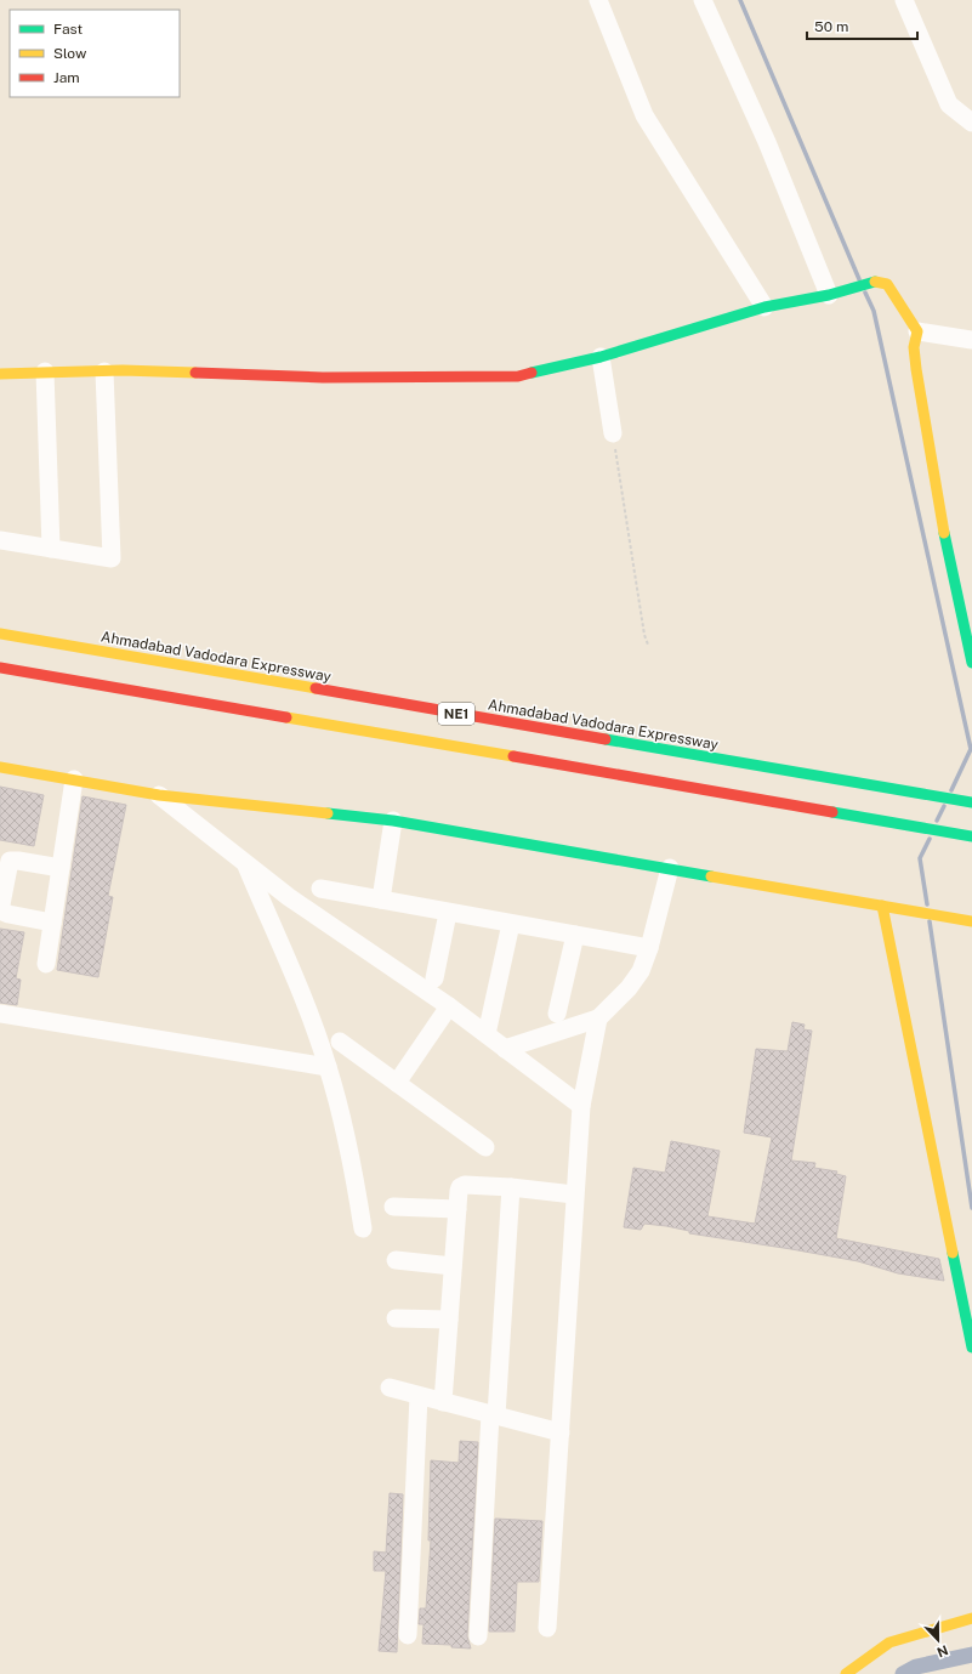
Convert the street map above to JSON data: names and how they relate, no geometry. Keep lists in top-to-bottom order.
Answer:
{
  "streets": {
    "main road": ["Ahmadabad Vadodara Expressway", "NE1"]
  },
  "legend": ["Fast", "Slow", "Jam"],
  "scale_bar": "50 m",
  "north": "bottom"
}
